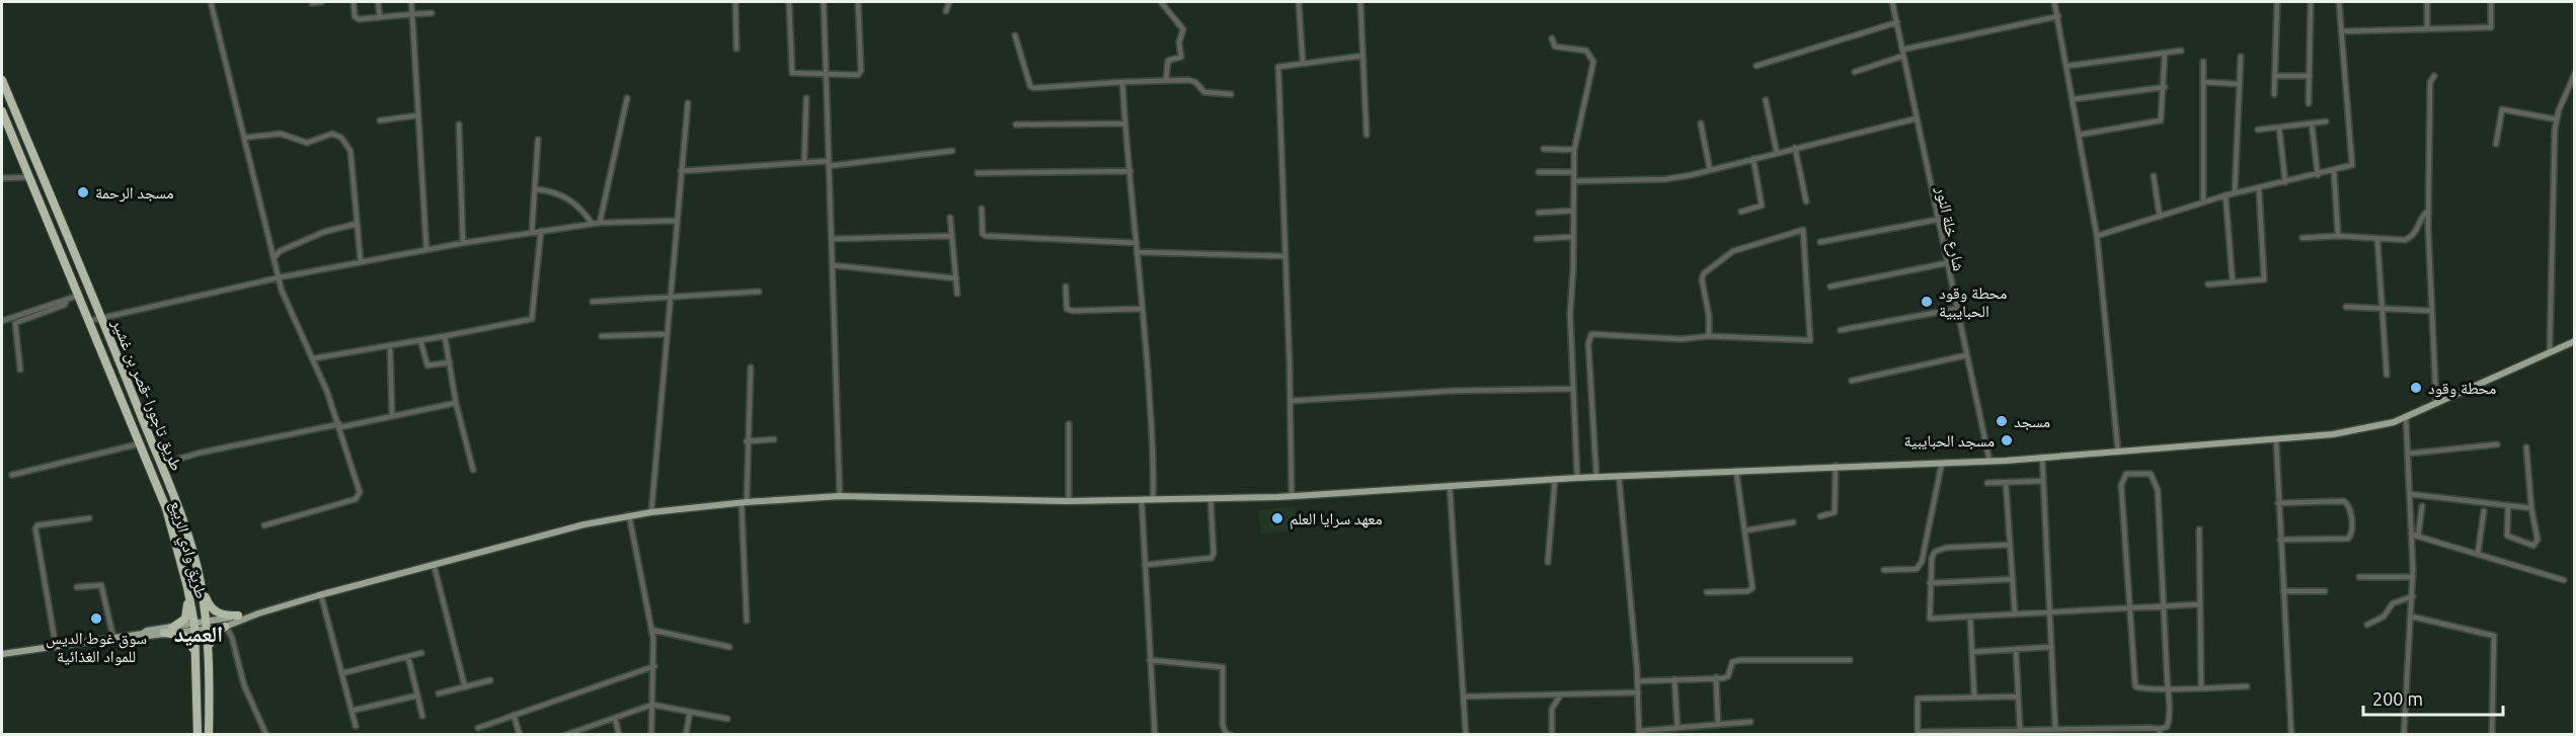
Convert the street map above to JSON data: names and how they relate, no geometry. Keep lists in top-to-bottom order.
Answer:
{
  "streets": {
    "highway": ["طريق تاجورا -قصر بن غشير", "طريق وادي الربيع"],
    "street": ["شارع خلة النور"]
  },
  "districts": ["العميد"],
  "places": [
    "مسجد الرحمة",
    "محطة وقود الحبايبية",
    "محطة وقود",
    "مسجد",
    "مسجد الحبايبية",
    "معهد سرايا العلم",
    "سوق غوط الديس للمواد الغذائية"
  ],
  "scale_bar": "200 m"
}
